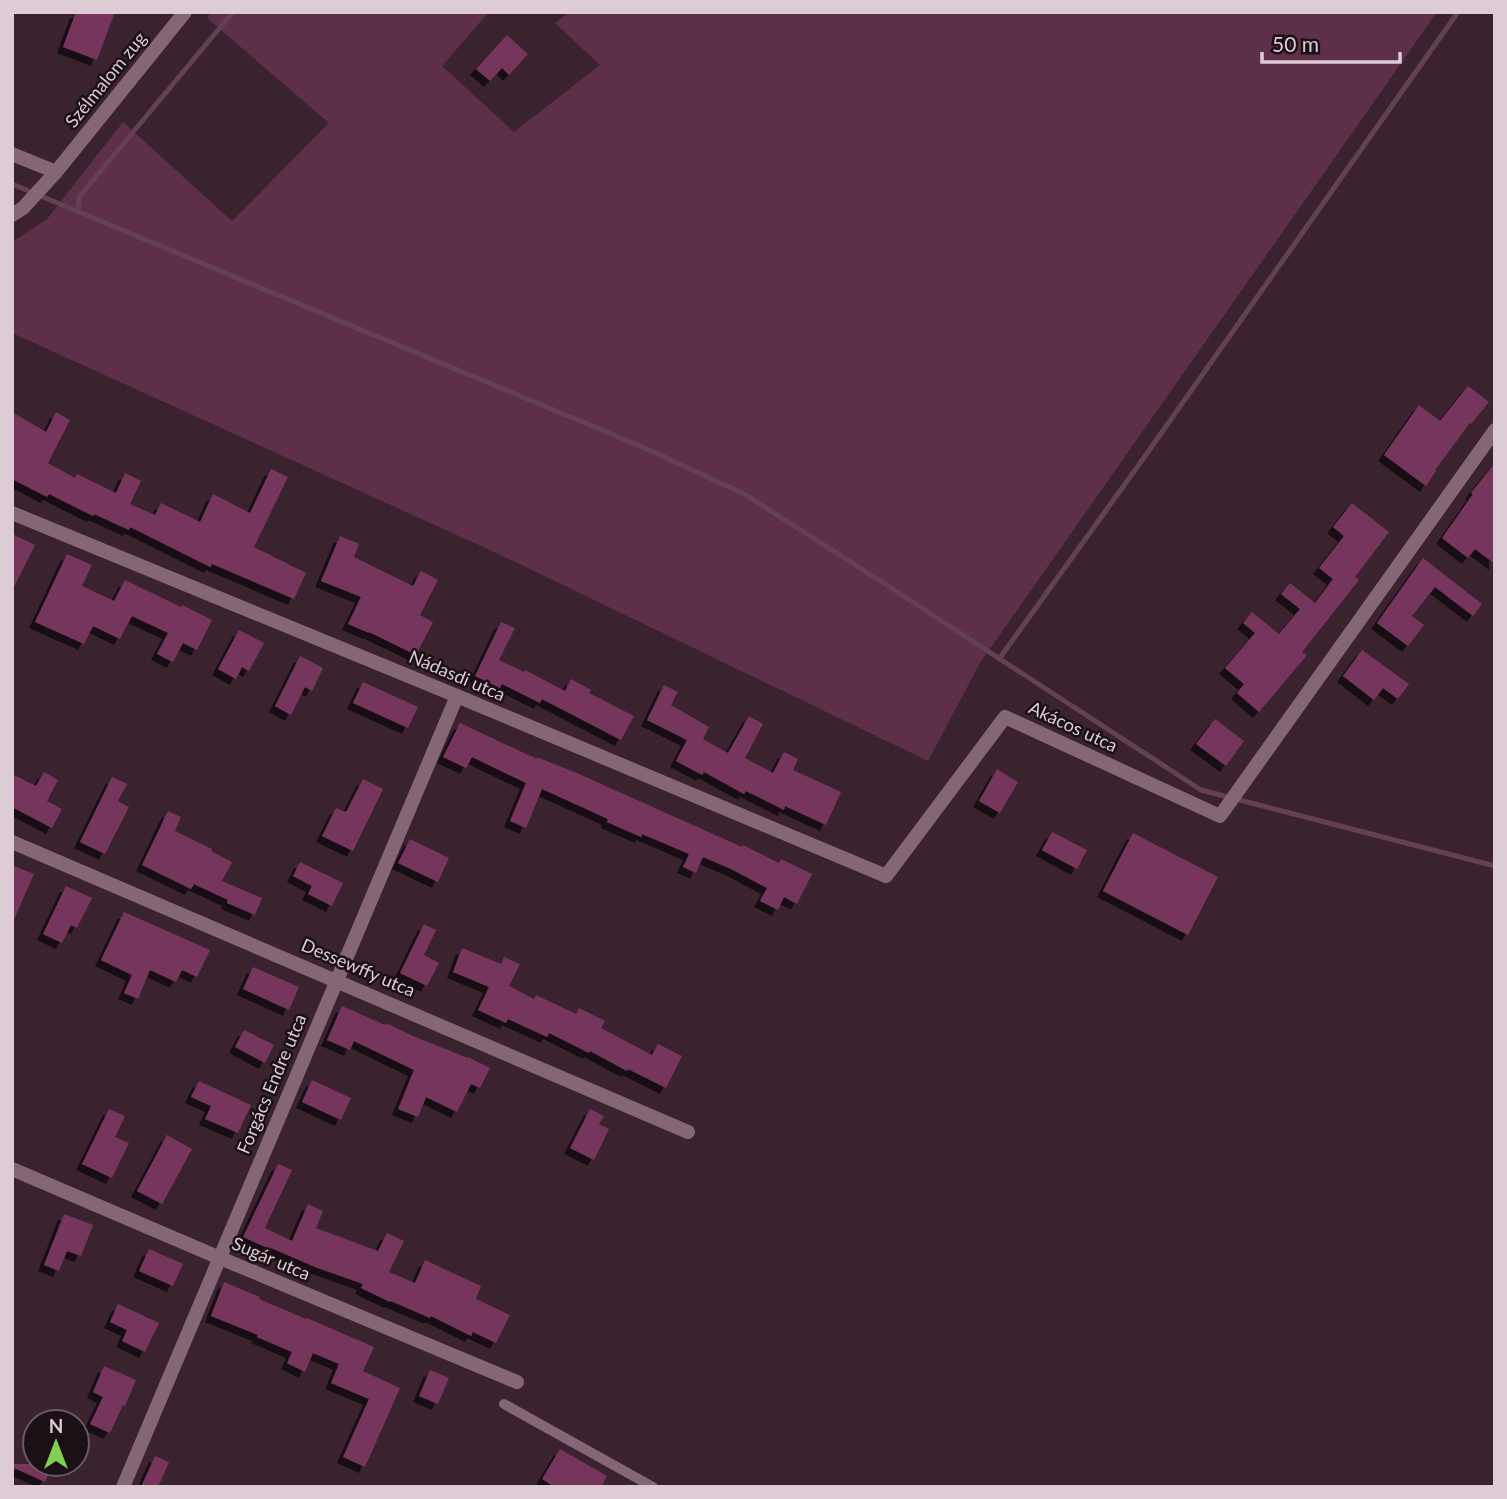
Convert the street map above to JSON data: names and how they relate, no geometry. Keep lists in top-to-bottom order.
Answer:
{
  "streets": {
    "street": [
      "Szélmalom zug",
      "Nádasdi utca",
      "Akácos utca",
      "Dessewffy utca",
      "Forgács Endre utca",
      "Sugár utca"
    ]
  },
  "crossings": [
    ["Nádasdi utca", "Akácos utca"],
    ["Nádasdi utca", "Forgács Endre utca"],
    ["Dessewffy utca", "Forgács Endre utca"],
    ["Forgács Endre utca", "Sugár utca"]
  ],
  "scale_bar": "50 m",
  "north": "top"
}
